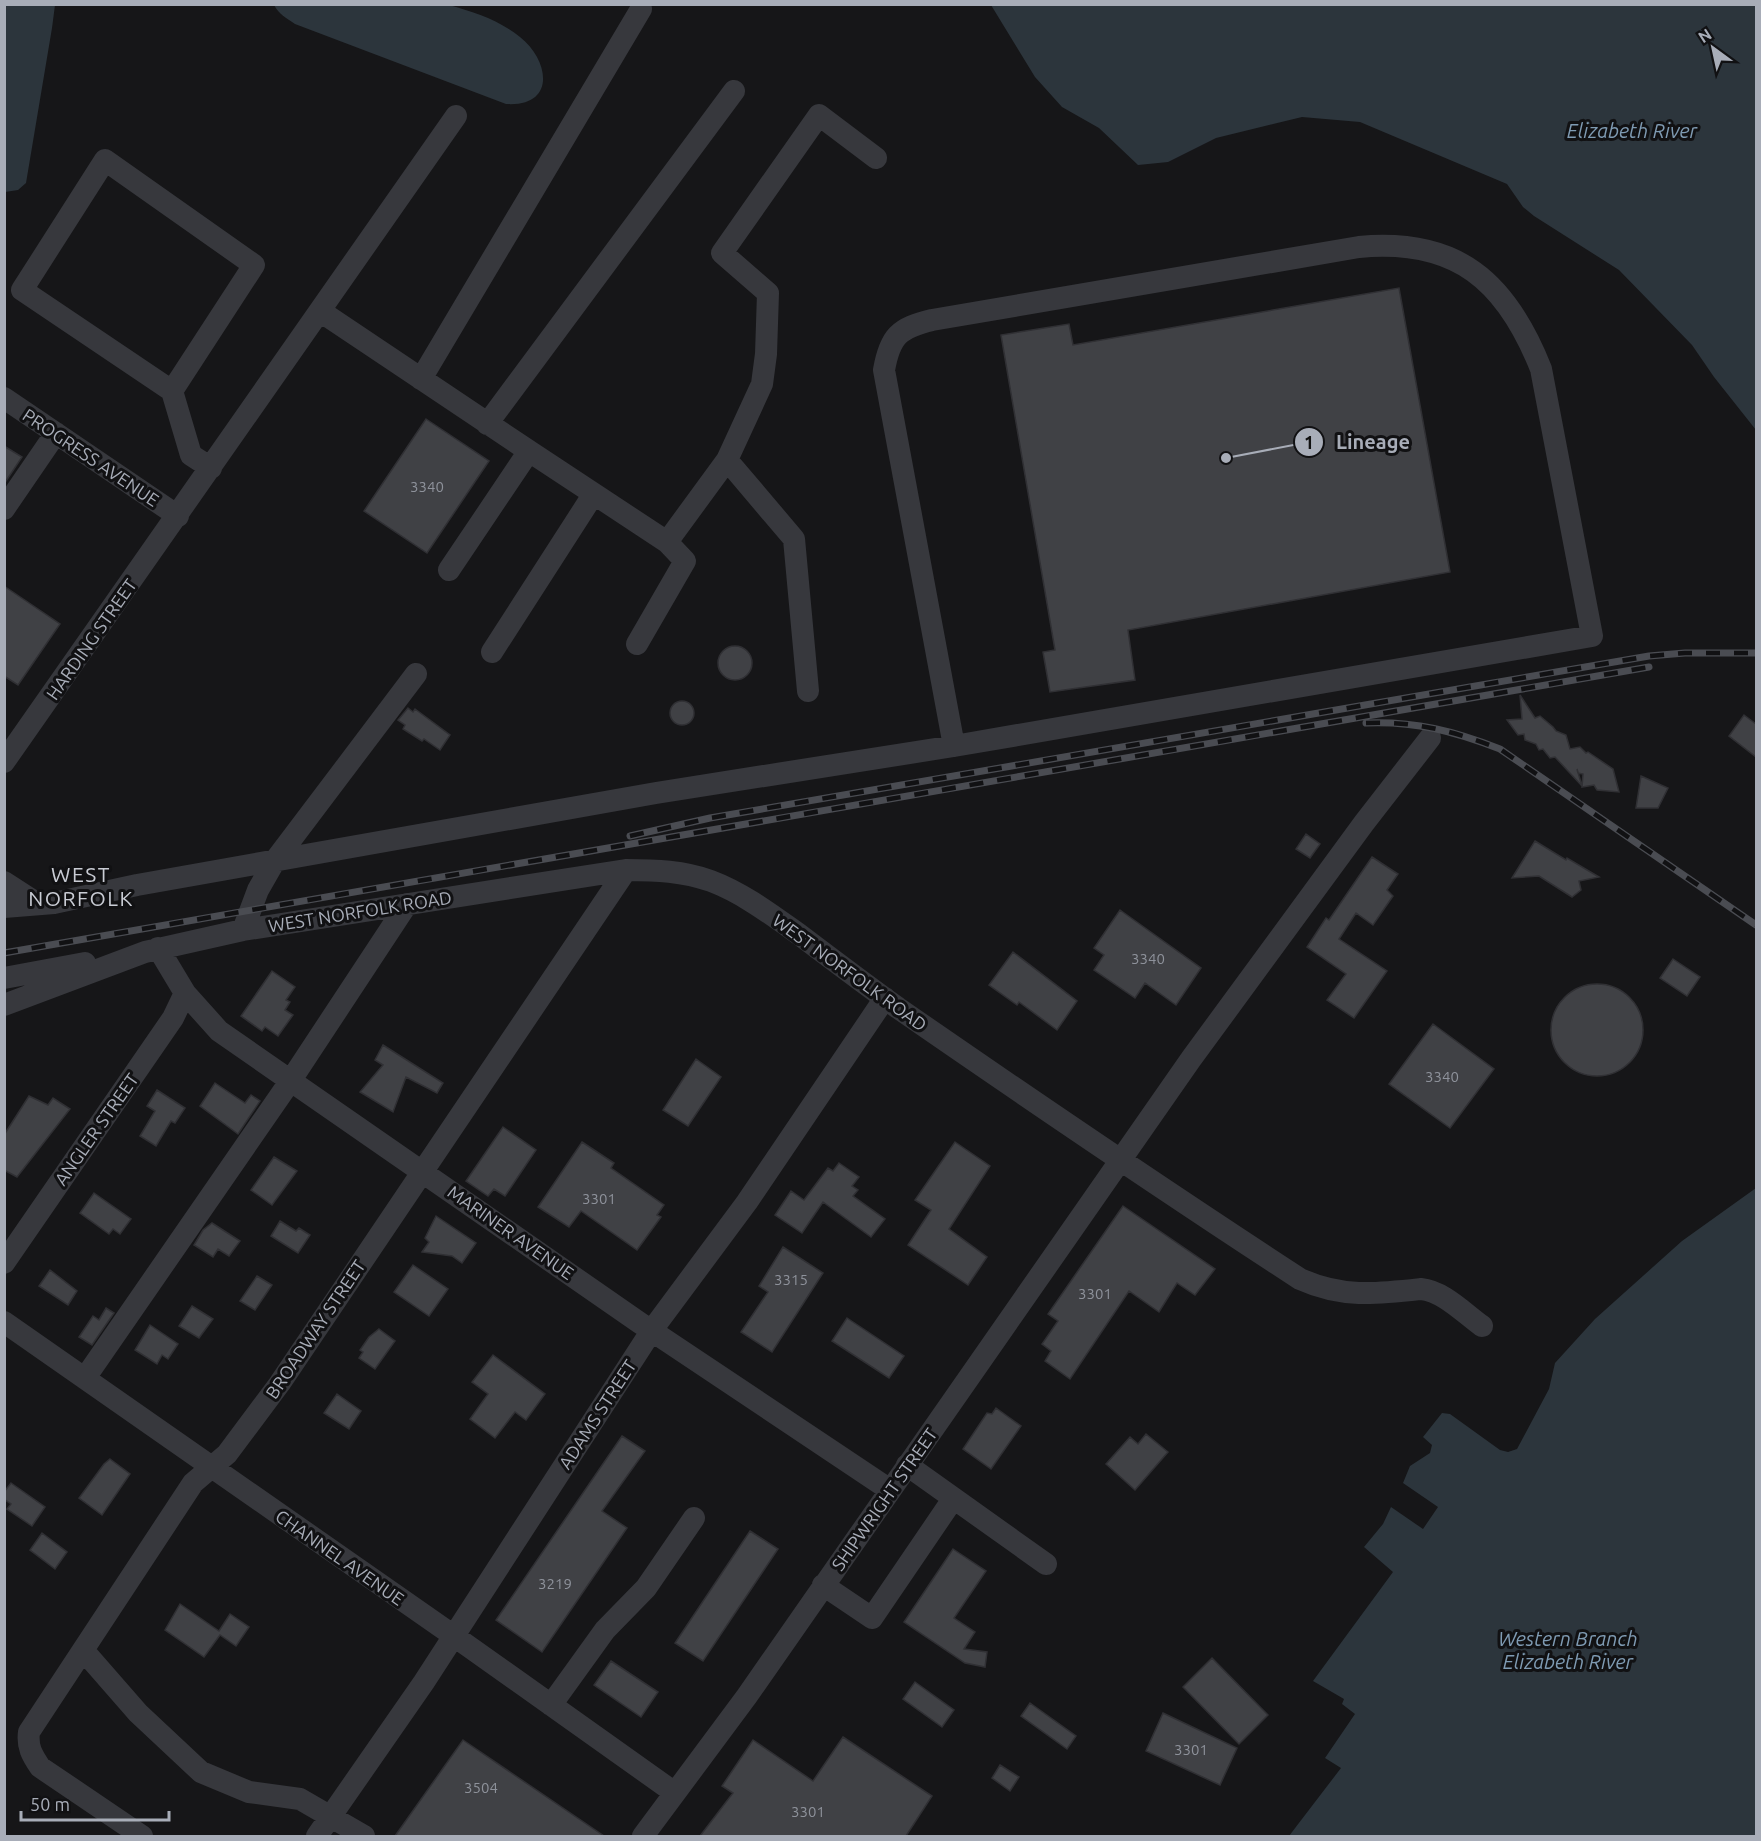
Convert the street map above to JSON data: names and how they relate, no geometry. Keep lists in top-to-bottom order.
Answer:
{
  "streets": {
    "street": [
      "PROGRESS AVENUE",
      "HARDING STREET",
      "WEST NORFOLK ROAD",
      "ANGLER STREET",
      "MARINER AVENUE",
      "BROADWAY STREET",
      "ADAMS STREET",
      "SHIPWRIGHT STREET",
      "CHANNEL AVENUE"
    ]
  },
  "crossings": [
    ["PROGRESS AVENUE", "HARDING STREET"],
    ["WEST NORFOLK ROAD", "MARINER AVENUE"],
    ["WEST NORFOLK ROAD", "BROADWAY STREET"],
    ["WEST NORFOLK ROAD", "ADAMS STREET"],
    ["WEST NORFOLK ROAD", "SHIPWRIGHT STREET"],
    ["ANGLER STREET", "MARINER AVENUE"],
    ["MARINER AVENUE", "BROADWAY STREET"],
    ["MARINER AVENUE", "ADAMS STREET"],
    ["MARINER AVENUE", "SHIPWRIGHT STREET"],
    ["BROADWAY STREET", "CHANNEL AVENUE"],
    ["ADAMS STREET", "CHANNEL AVENUE"],
    ["SHIPWRIGHT STREET", "CHANNEL AVENUE"]
  ],
  "districts": ["WEST NORFOLK"],
  "water": ["Elizabeth River", "Western Branch Elizabeth River"],
  "places": ["Lineage"],
  "house_numbers": [
    "3340",
    "3340",
    "3340",
    "3301",
    "3315",
    "3301",
    "3219",
    "3301",
    "3504",
    "3301"
  ],
  "scale_bar": "50 m",
  "north": "top left"
}
